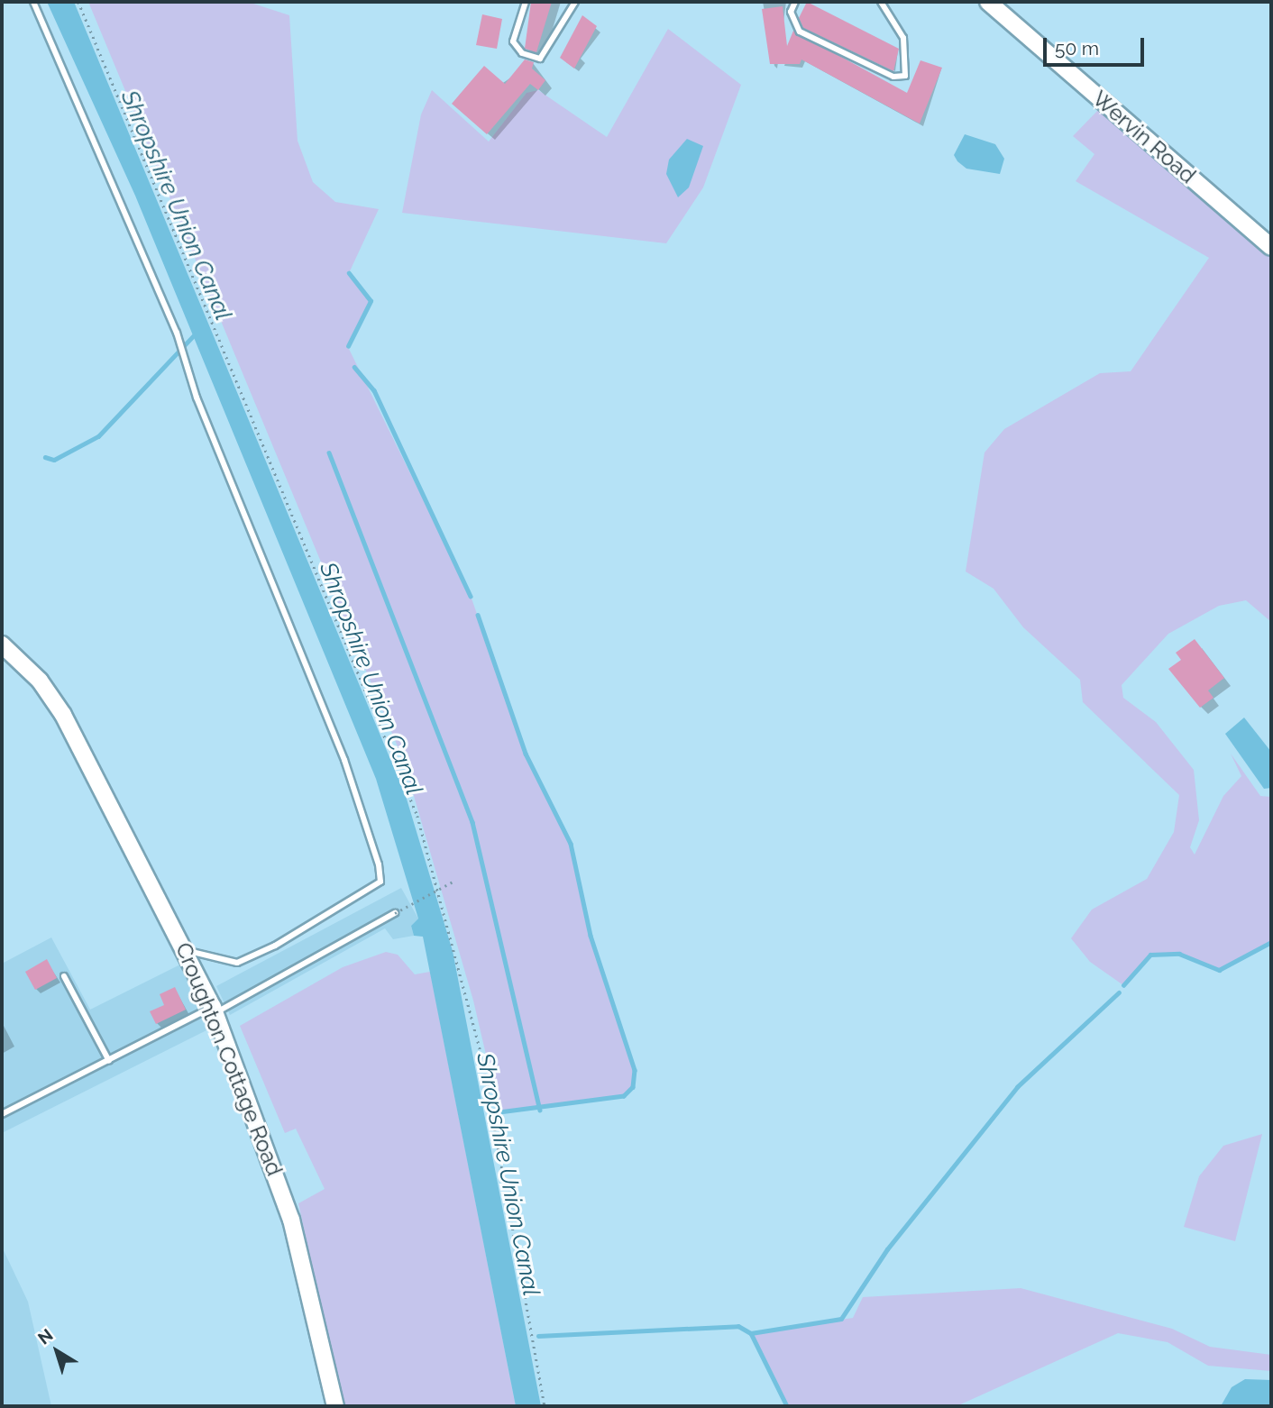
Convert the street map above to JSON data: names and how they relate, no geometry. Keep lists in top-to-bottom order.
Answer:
{
  "streets": {
    "street": ["Wervin Road", "Croughton Cottage Road"]
  },
  "water": ["Shropshire Union Canal"],
  "scale_bar": "50 m",
  "north": "top left"
}
